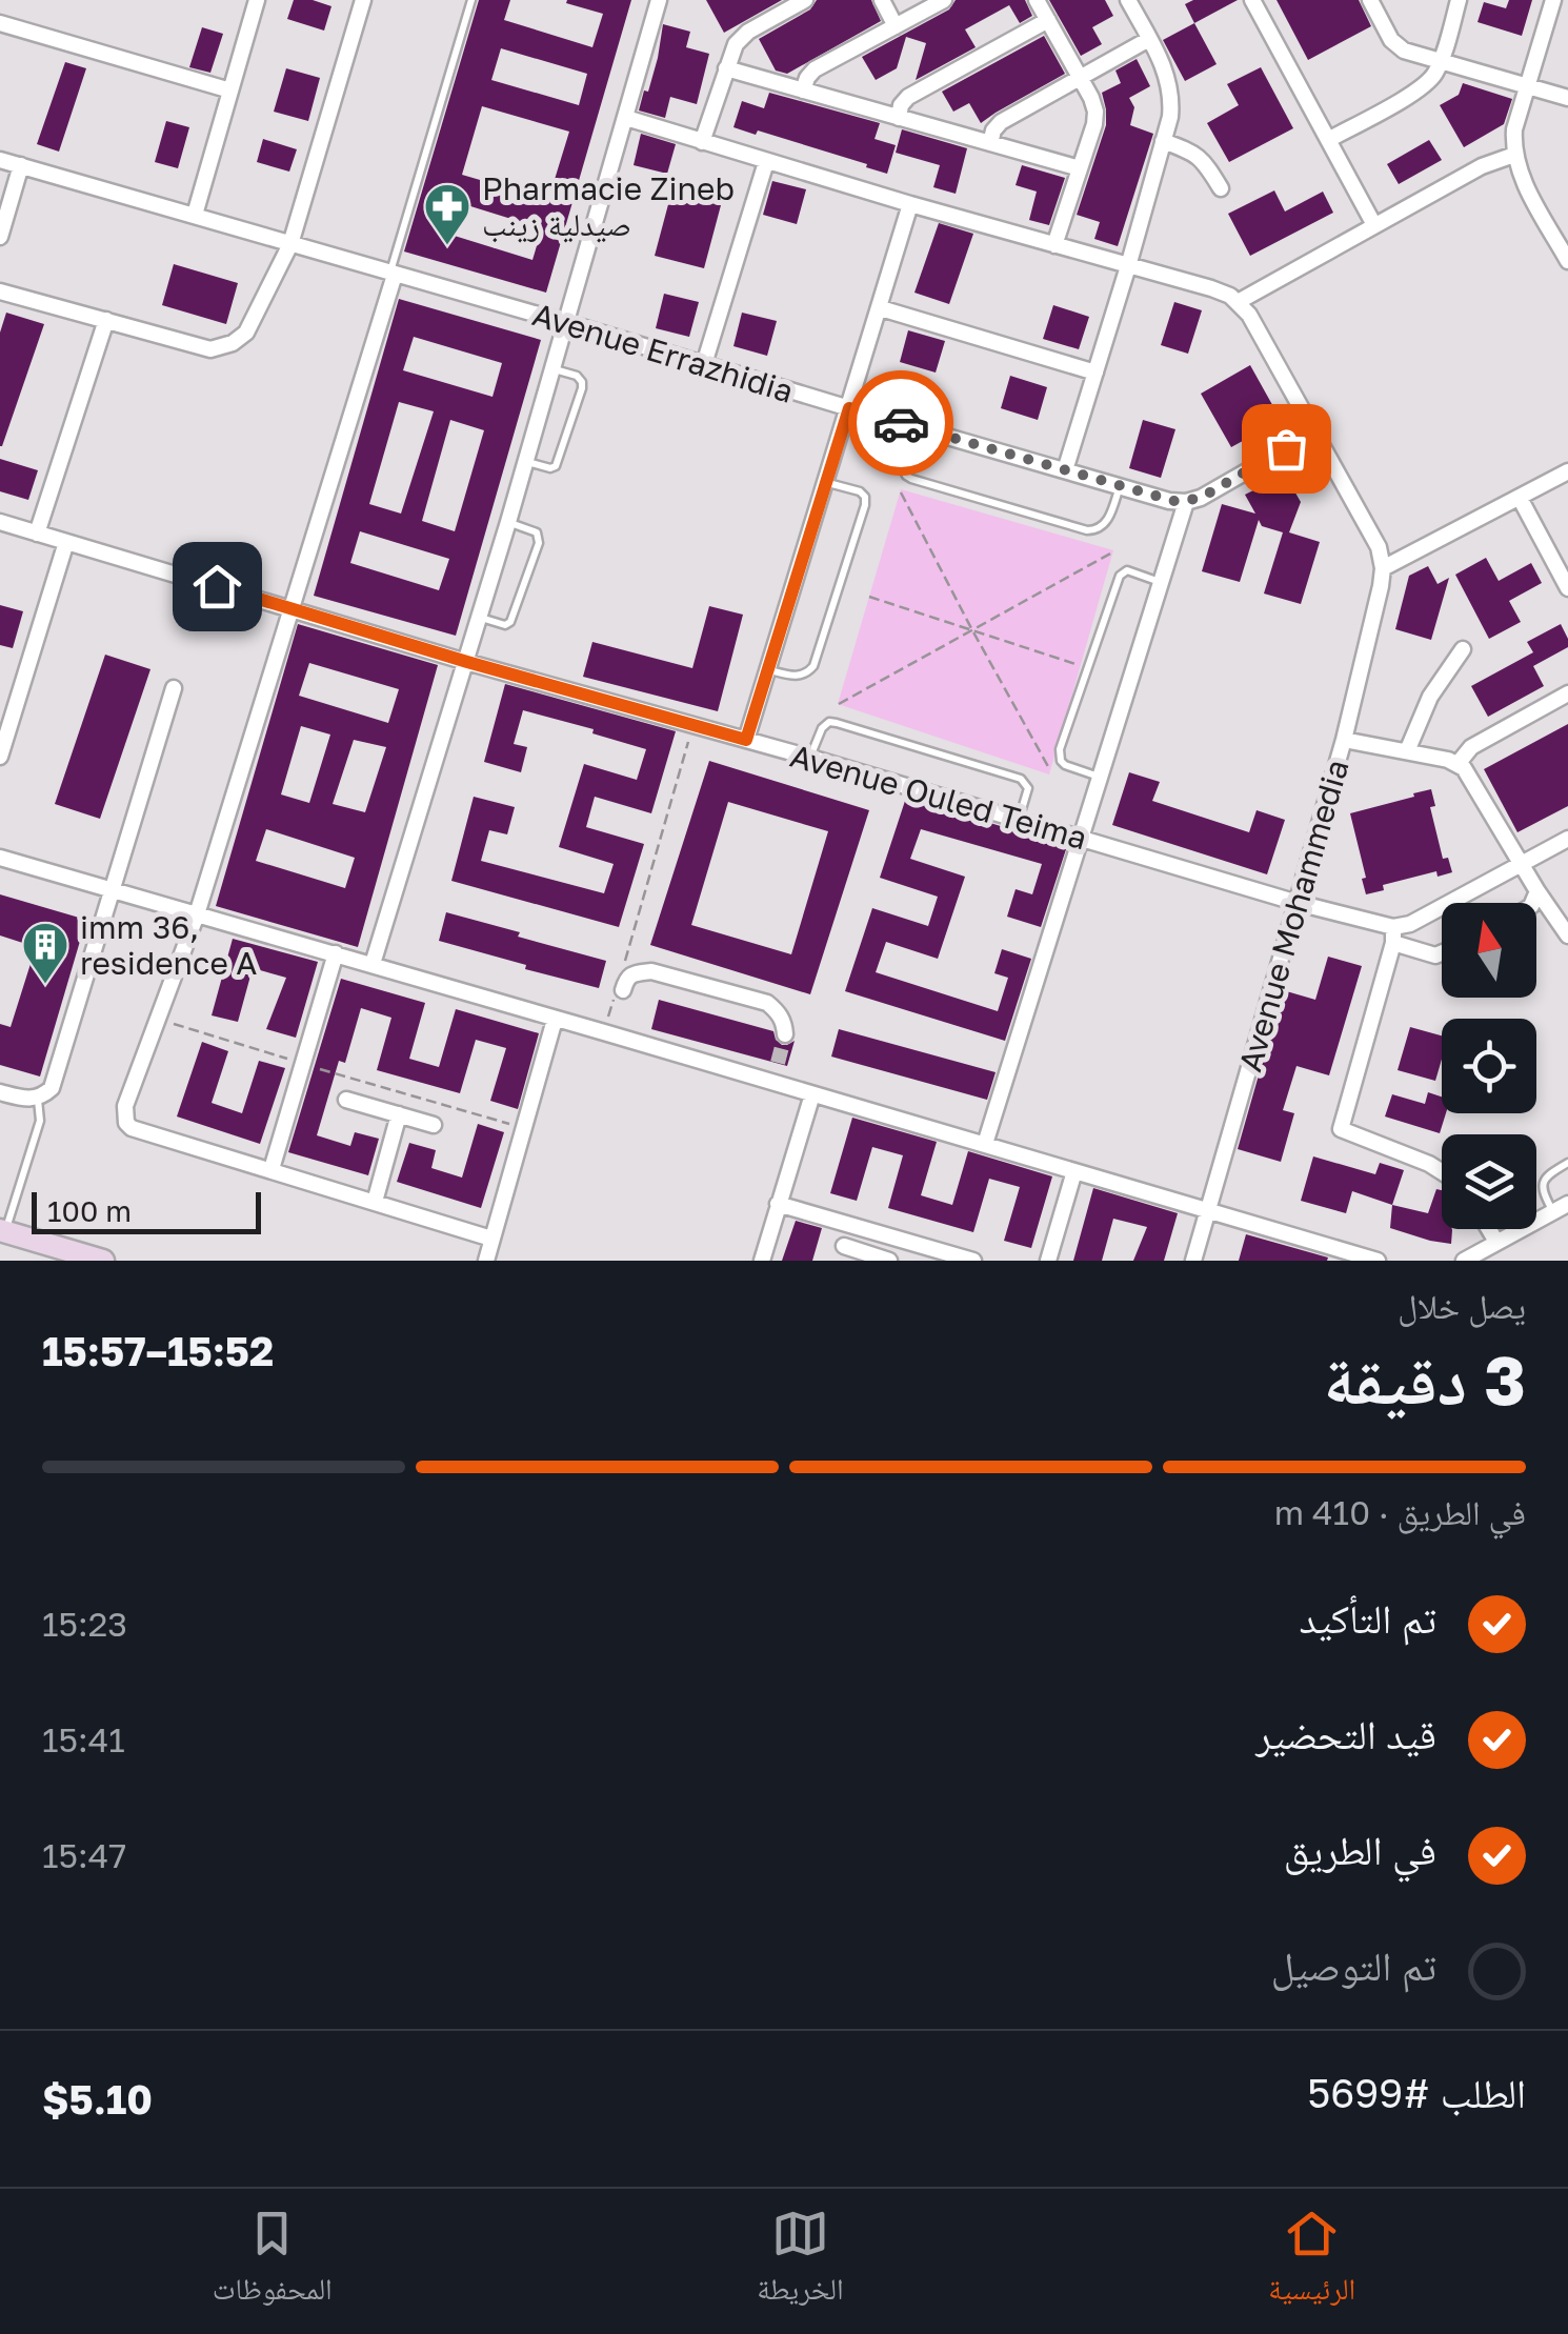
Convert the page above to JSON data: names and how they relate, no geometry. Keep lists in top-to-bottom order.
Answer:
{
  "streets": {
    "street": ["Avenue Errazhidia", "Avenue Ouled Teima", "Avenue Mohammedia"]
  },
  "crossings": [
    ["Avenue Ouled Teima", "Avenue Mohammedia"]
  ],
  "places": {
    "pharmacy": ["Pharmacie Zineb صيدلية زينب"],
    "building": ["imm 36, residence A"]
  },
  "scale_bar": "100 m",
  "north": "top",
  "page": {
    "scale": "100 m",
    "heading": ["3 دقيقة", "يصل خلال", "15:52–15:57"],
    "panel": ["الطلب #5699", "$5.10"],
    "bar": "في الطريق · 410 m",
    "list": [
      ["تم التأكيد", "15:23"],
      ["قيد التحضير", "15:41"],
      ["في الطريق", "15:47"],
      "تم التوصيل"
    ],
    "tabs": ["الرئيسية", "الخريطة", "المحفوظات"]
  }
}
